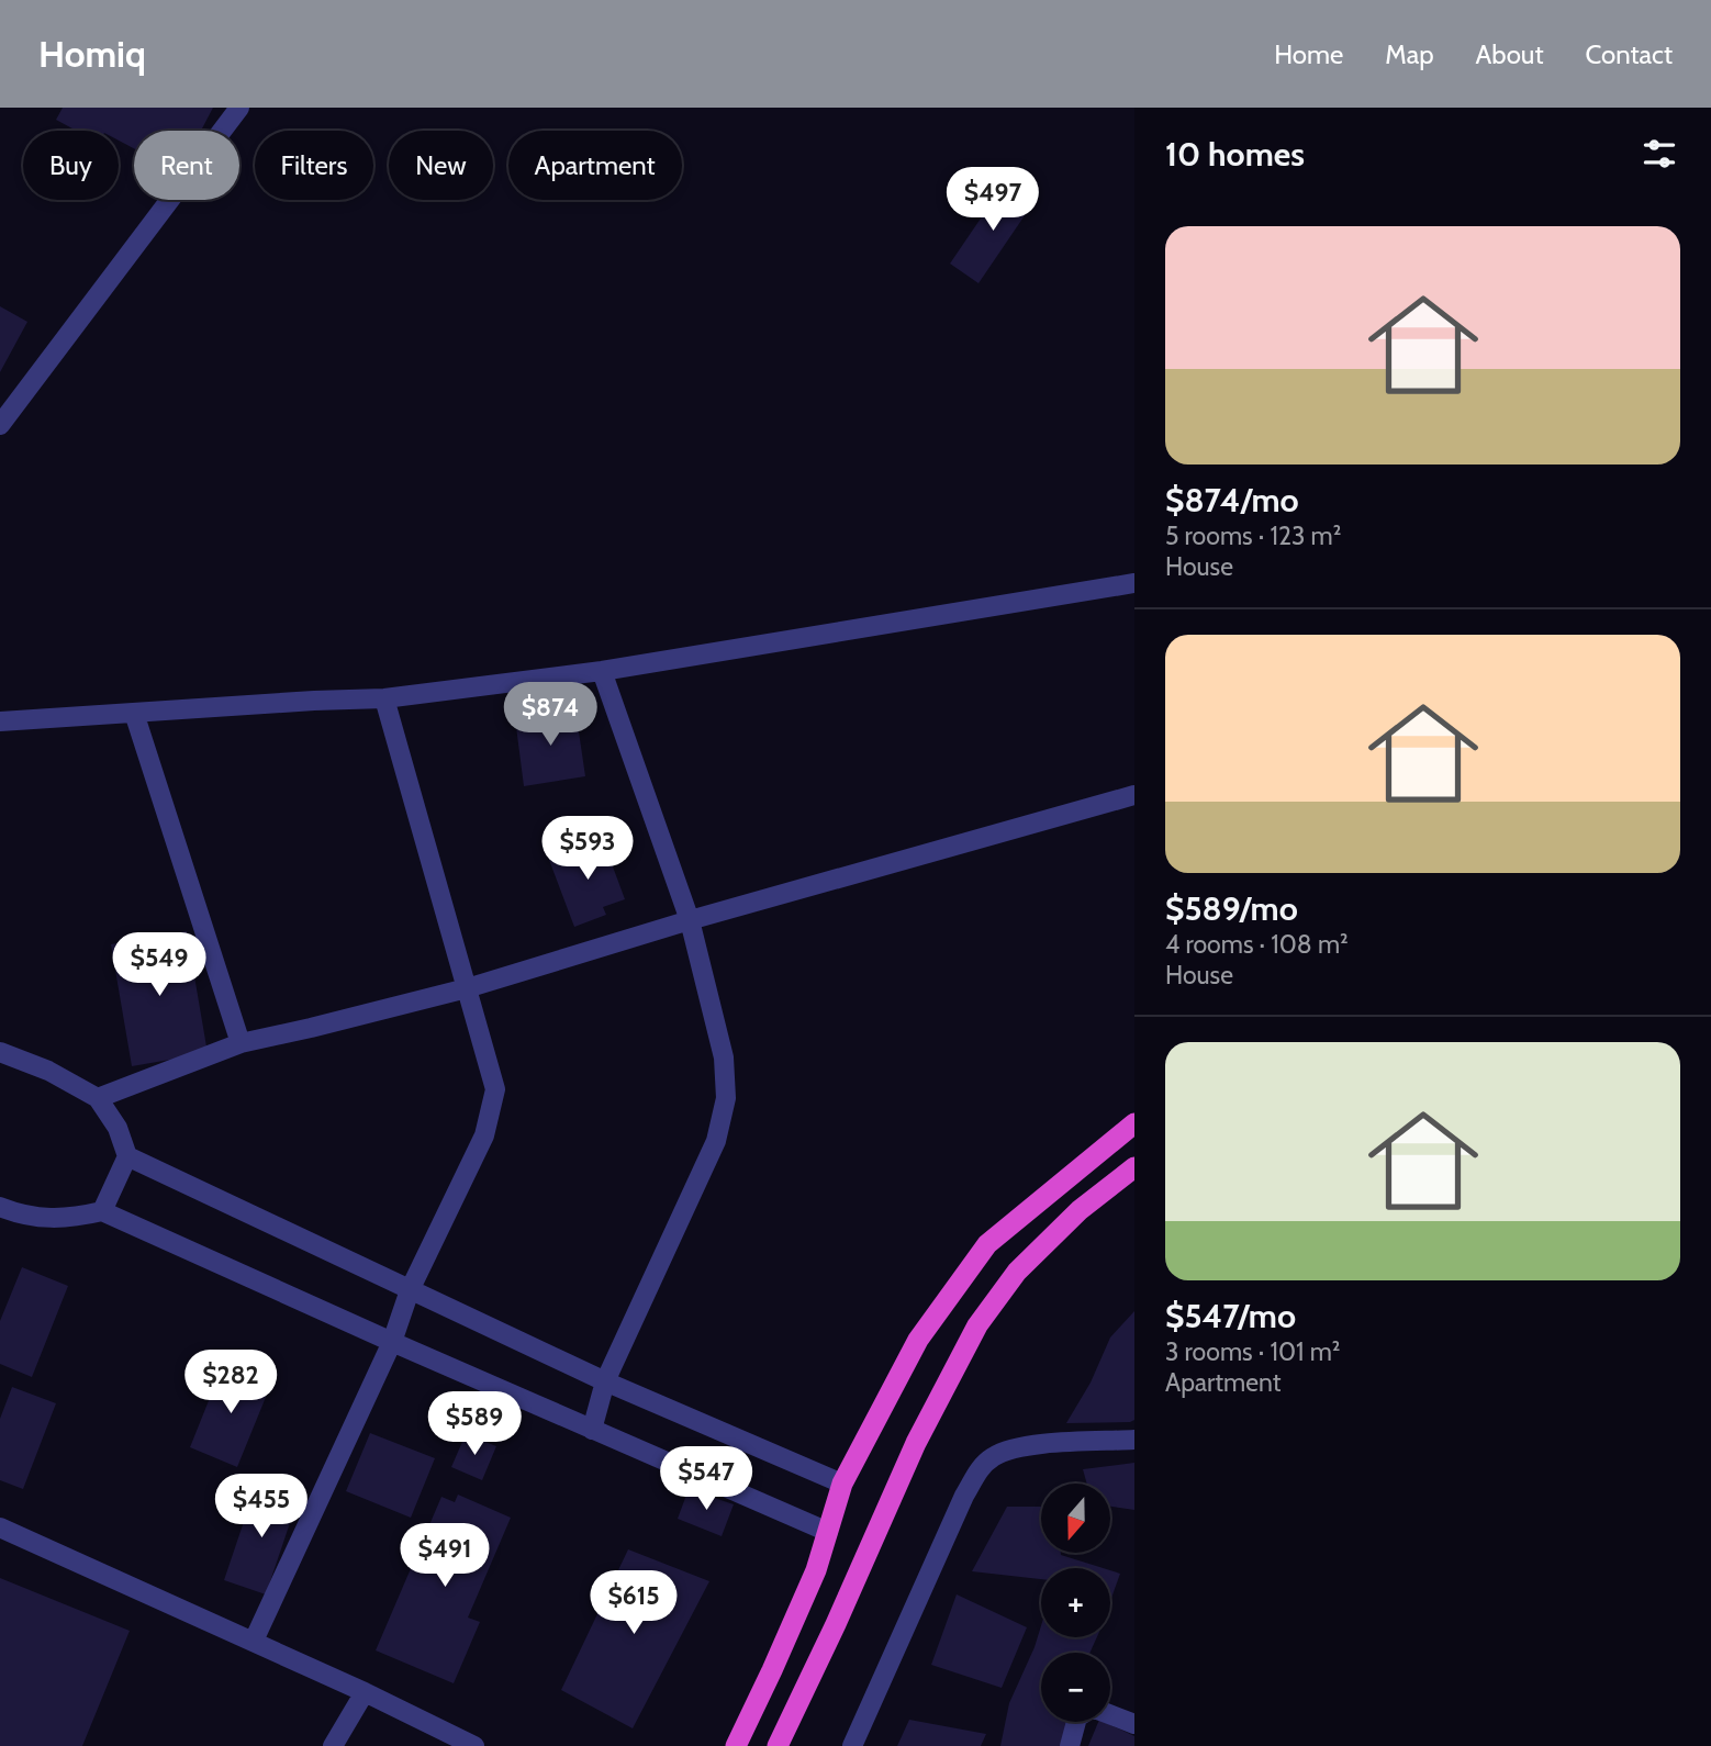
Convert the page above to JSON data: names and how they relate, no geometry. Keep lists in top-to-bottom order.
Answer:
{
  "north": "bottom",
  "page": {
    "header": "Homiq",
    "nav": [
      "Home",
      "Map",
      "About",
      "Contact"
    ],
    "heading": "10 homes",
    "chip": [
      "Buy",
      "Rent",
      "Filters",
      "New",
      "Apartment"
    ],
    "price": [
      "$497",
      "$874",
      "$593",
      "$549",
      "$282",
      "$589",
      "$547",
      "$455",
      "$491",
      "$615"
    ],
    "list": [
      {
        "name": "$874/mo",
        "note": "5 rooms · 123 m² · House"
      },
      {
        "name": "$589/mo",
        "note": "4 rooms · 108 m² · House"
      },
      {
        "name": "$547/mo",
        "note": "3 rooms · 101 m² · Apartment"
      }
    ],
    "map_buttons": ["+", "−"]
  }
}
